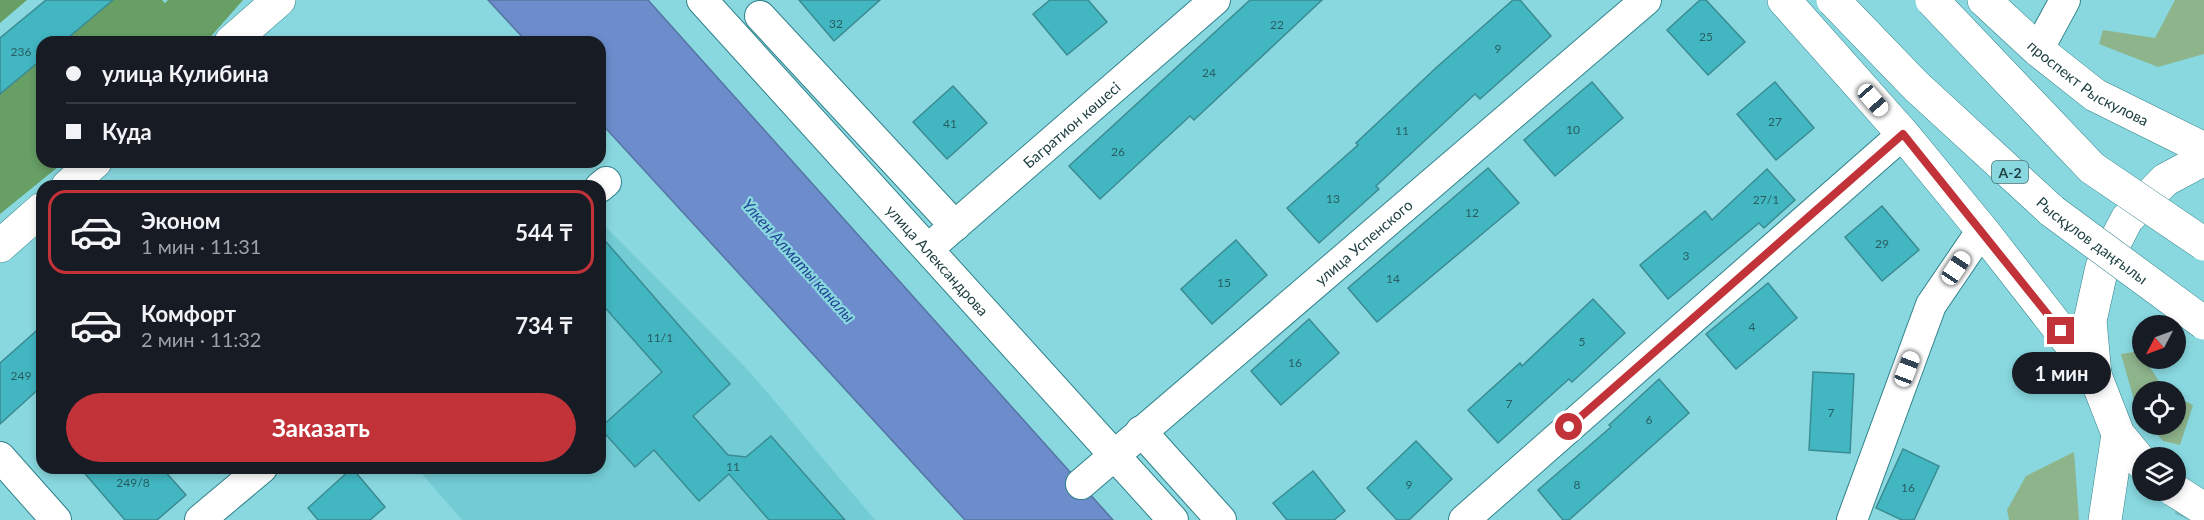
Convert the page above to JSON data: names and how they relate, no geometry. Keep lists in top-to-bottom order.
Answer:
{
  "streets": {
    "main road": ["проспект Рыскулова", "A-2", "Рысқұлов даңғылы"],
    "street": ["Багратион көшесі", "улица Успенского", "улица Александрова"]
  },
  "crossings": [
    ["Багратион көшесі", "улица Александрова"],
    ["улица Успенского", "улица Александрова"]
  ],
  "water": ["Үлкен Алматы каналы"],
  "house_numbers": [
    "32",
    "22",
    "25",
    "9",
    "236",
    "24",
    "27",
    "41",
    "10",
    "11",
    "26",
    "13",
    "27/1",
    "12",
    "29",
    "3",
    "14",
    "15",
    "4",
    "11/1",
    "5",
    "16",
    "249",
    "7",
    "7",
    "6",
    "11",
    "249/8",
    "9",
    "8",
    "16"
  ],
  "north": "bottom left",
  "page": {
    "banner": ["улица Кулибина", "Куда"],
    "list": [
      {
        "name": "Эконом",
        "note": "1 мин · 11:31",
        "value": "544 ₸"
      },
      {
        "name": "Комфорт",
        "note": "2 мин · 11:32",
        "value": "734 ₸"
      }
    ],
    "bubble": "1 мин",
    "buttons": "Заказать"
  }
}
